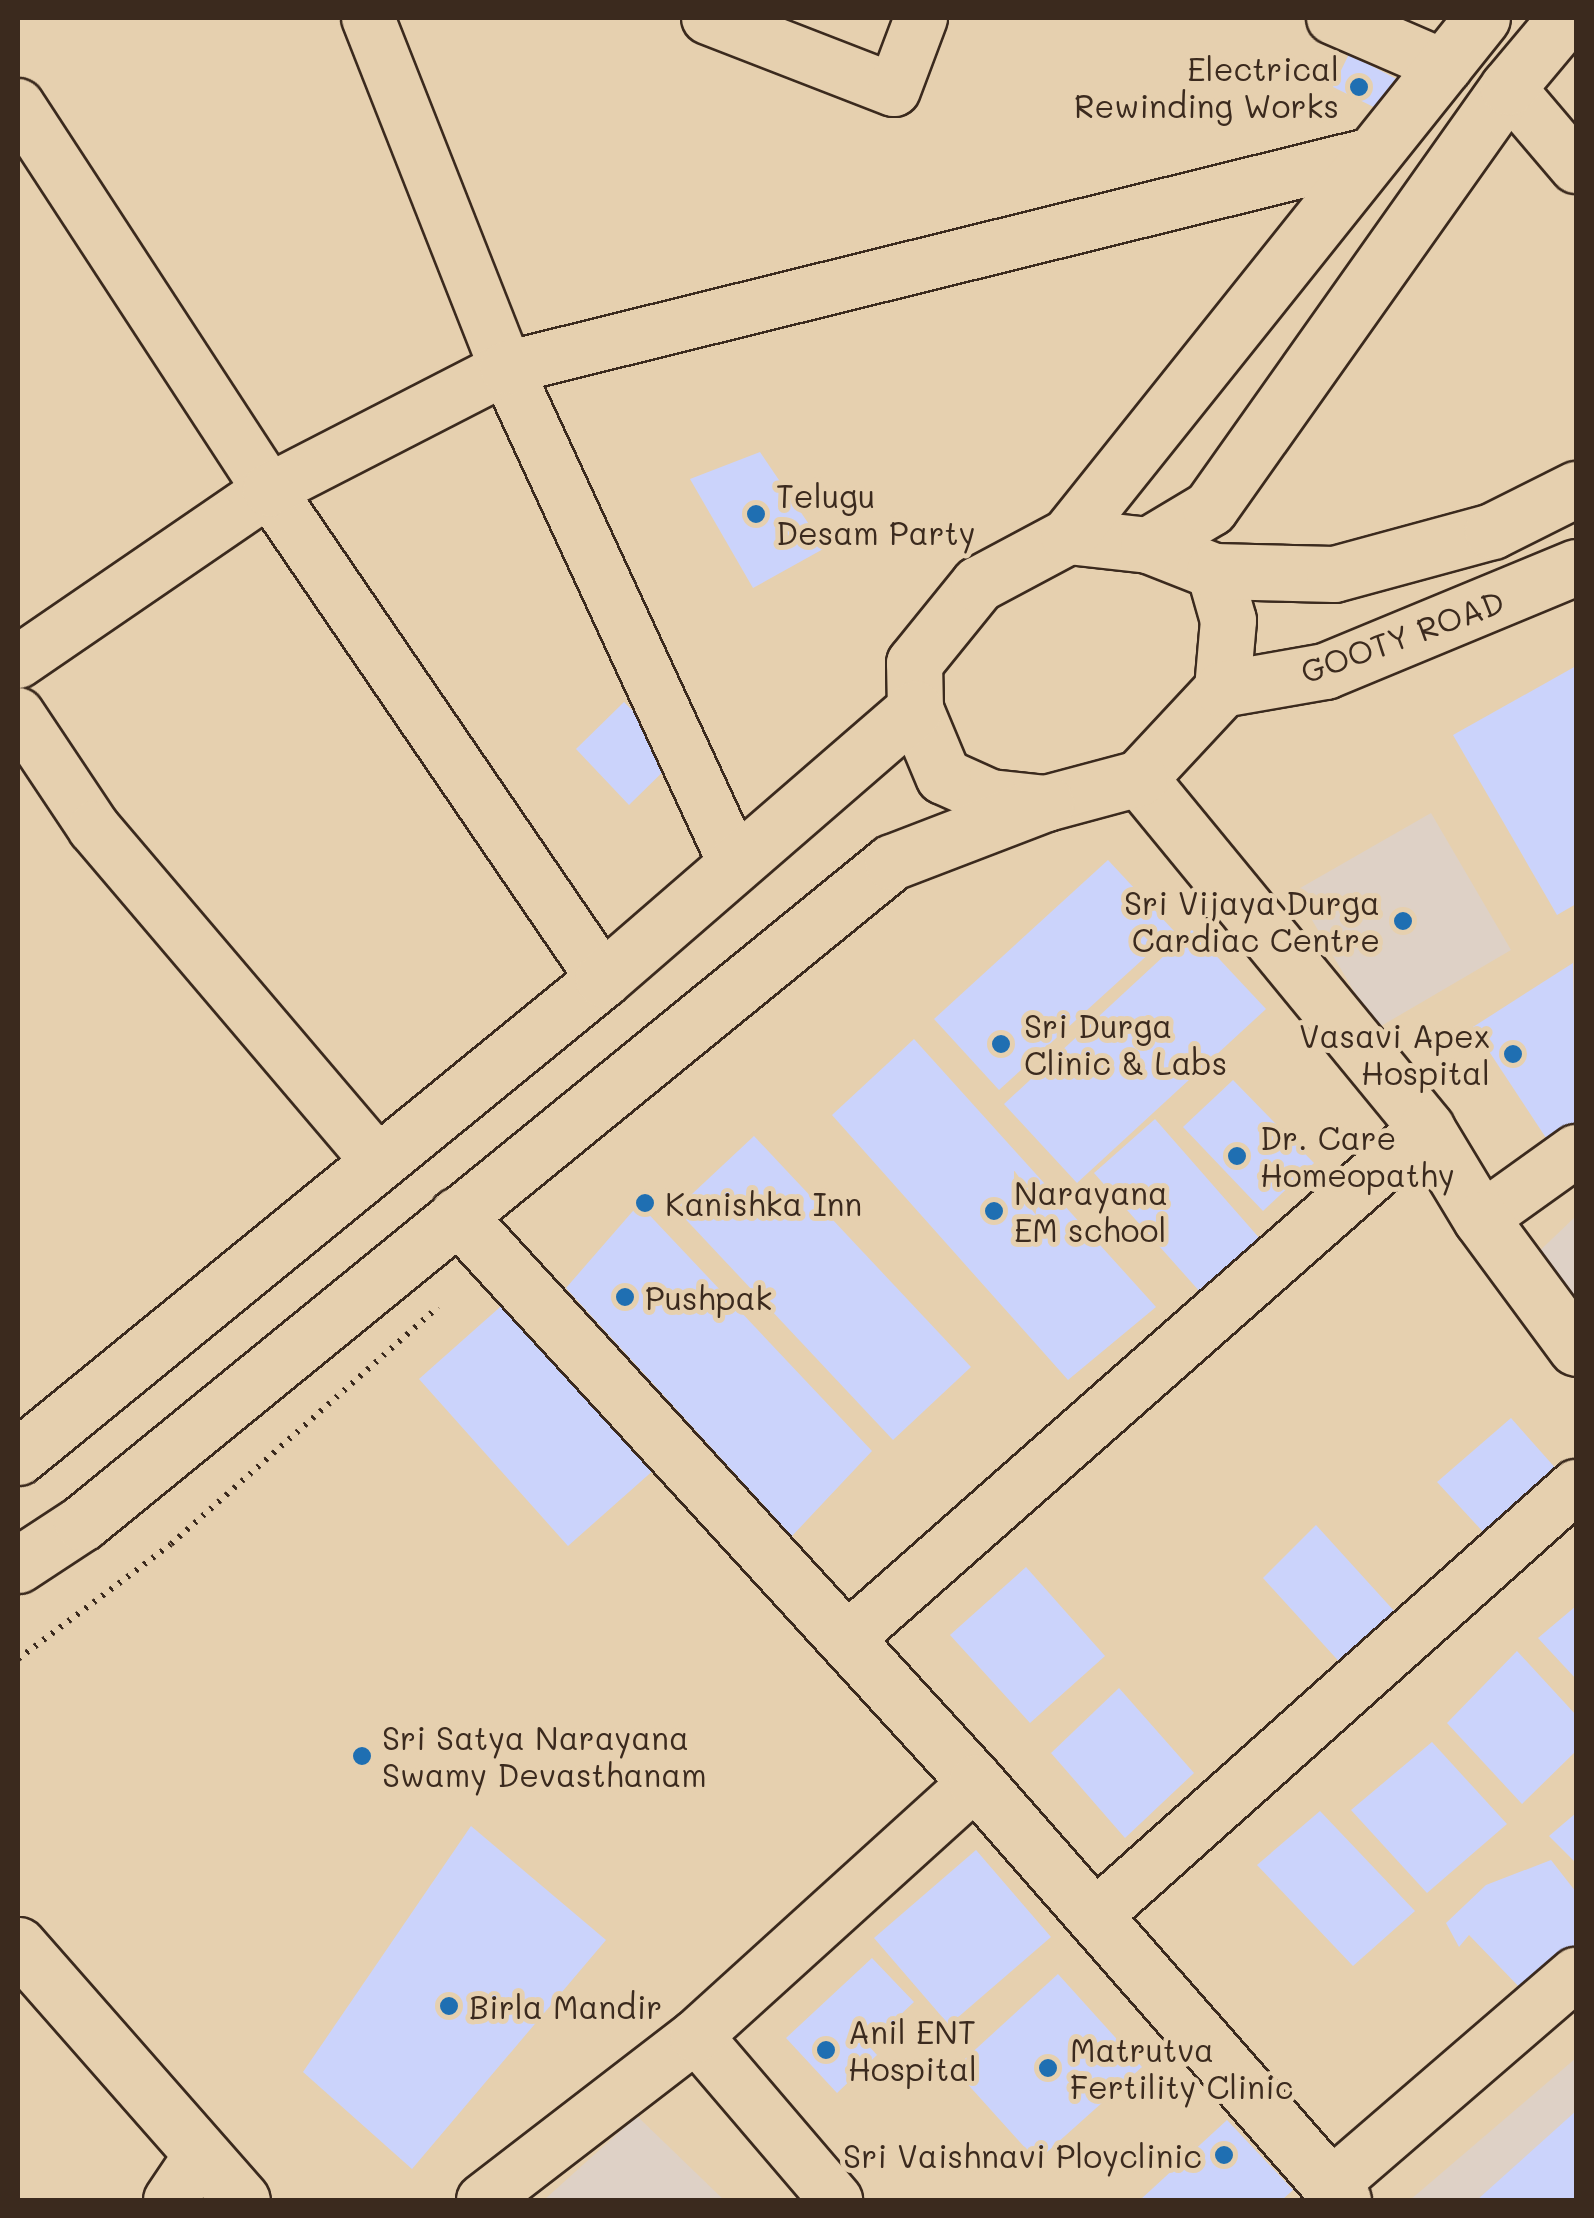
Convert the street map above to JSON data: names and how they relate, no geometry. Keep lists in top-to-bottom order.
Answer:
{
  "streets": {
    "main road": ["GOOTY ROAD"]
  },
  "places": [
    "Electrical Rewinding Works",
    "Telugu Desam Party",
    "Sri Vijaya Durga Cardiac Centre",
    "Sri Durga Clinic & Labs",
    "Vasavi Apex Hospital",
    "Dr. Care Homeopathy",
    "Kanishka Inn",
    "Narayana EM school",
    "Pushpak",
    "Sri Satya Narayana Swamy Devasthanam",
    "Birla Mandir",
    "Anil ENT Hospital",
    "Matrutva Fertility Clinic",
    "Sri Vaishnavi Ployclinic"
  ]
}
